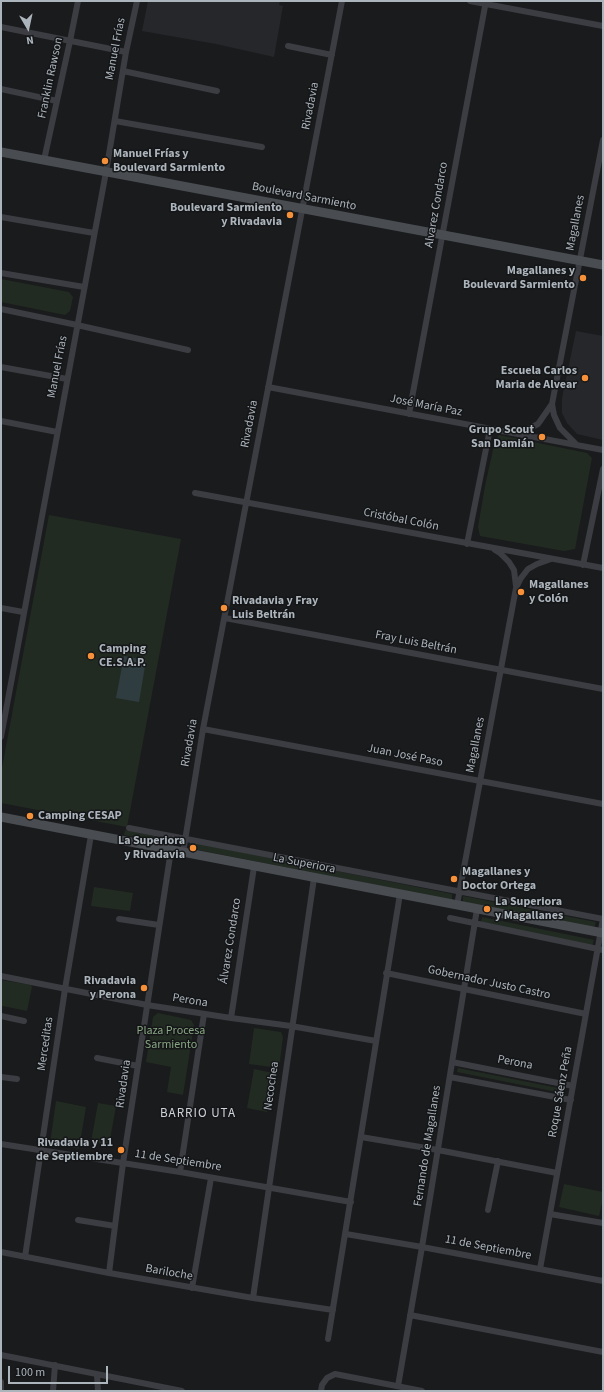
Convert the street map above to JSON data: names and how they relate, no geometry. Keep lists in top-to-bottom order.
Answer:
{
  "streets": {
    "street": [
      "Manuel Frías",
      "Franklin Rawson",
      "Rivadavia",
      "Boulevard Sarmiento",
      "Alvarez Condarco",
      "Magallanes",
      "José María Paz",
      "Cristóbal Colón",
      "Fray Luis Beltrán",
      "Juan José Paso",
      "La Superiora",
      "Álvarez Condarco",
      "Gobernador Justo Castro",
      "Perona",
      "Merceditas",
      "Necochea",
      "Roque Sáenz Peña",
      "Fernando de Magallanes",
      "11 de Septiembre",
      "Bariloche"
    ]
  },
  "crossings": [
    ["Manuel Frías", "Boulevard Sarmiento"],
    ["Franklin Rawson", "Boulevard Sarmiento"],
    ["Rivadavia", "Boulevard Sarmiento"],
    ["Rivadavia", "José María Paz"],
    ["Rivadavia", "Cristóbal Colón"],
    ["Rivadavia", "Fray Luis Beltrán"],
    ["Rivadavia", "Juan José Paso"],
    ["Rivadavia", "La Superiora"],
    ["Rivadavia", "Perona"],
    ["Rivadavia", "11 de Septiembre"],
    ["Rivadavia", "Bariloche"],
    ["Boulevard Sarmiento", "Alvarez Condarco"],
    ["Boulevard Sarmiento", "Magallanes"],
    ["Alvarez Condarco", "José María Paz"],
    ["Magallanes", "Cristóbal Colón"],
    ["Magallanes", "Fray Luis Beltrán"],
    ["Magallanes", "Juan José Paso"],
    ["Magallanes", "La Superiora"],
    ["La Superiora", "Álvarez Condarco"],
    ["La Superiora", "Merceditas"],
    ["La Superiora", "Necochea"],
    ["La Superiora", "Roque Sáenz Peña"],
    ["La Superiora", "Fernando de Magallanes"],
    ["Álvarez Condarco", "Perona"],
    ["Gobernador Justo Castro", "Roque Sáenz Peña"],
    ["Gobernador Justo Castro", "Fernando de Magallanes"],
    ["Perona", "Merceditas"],
    ["Perona", "Necochea"],
    ["Perona", "Roque Sáenz Peña"],
    ["Perona", "Fernando de Magallanes"],
    ["Merceditas", "11 de Septiembre"],
    ["Merceditas", "Bariloche"],
    ["Necochea", "11 de Septiembre"],
    ["Necochea", "Bariloche"],
    ["Roque Sáenz Peña", "11 de Septiembre"],
    ["Fernando de Magallanes", "11 de Septiembre"]
  ],
  "districts": ["BARRIO UTA"],
  "parks": ["Plaza Procesa Sarmiento"],
  "places": [
    "Manuel Frías y Boulevard Sarmiento",
    "Boulevard Sarmiento y Rivadavia",
    "Magallanes y Boulevard Sarmiento",
    "Escuela Carlos Maria de Alvear",
    "Grupo Scout San Damián",
    "Magallanes y Colón",
    "Rivadavia y Fray Luis Beltrán",
    "Camping CE.S.A.P.",
    "Camping CESAP",
    "La Superiora y Rivadavia",
    "Magallanes y Doctor Ortega",
    "La Superiora y Magallanes",
    "Rivadavia y Perona",
    "Rivadavia y 11 de Septiembre"
  ],
  "scale_bar": "100 m",
  "north": "bottom"
}
